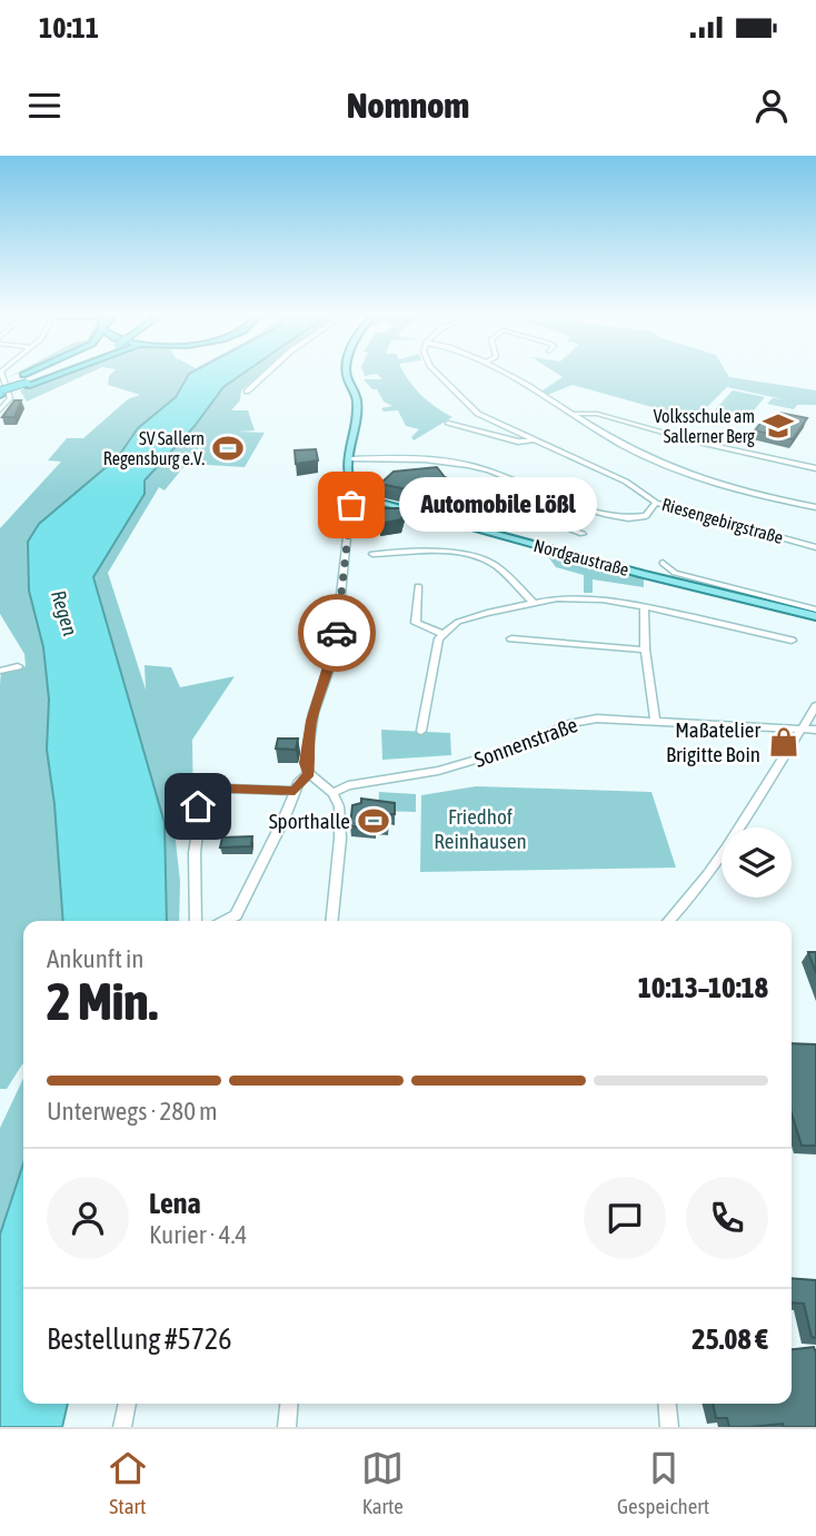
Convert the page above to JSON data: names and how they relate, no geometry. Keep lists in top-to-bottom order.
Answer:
{
  "streets": {
    "main road": ["Nordgaustraße"],
    "street": ["Riesengebirgstraße", "Sonnenstraße"]
  },
  "water": ["Regen"],
  "parks": ["Friedhof Reinhausen"],
  "places": {
    "school or university": ["Volksschule am Sallerner Berg"],
    "sports": ["SV Sallern Regensburg e.V.", "Sporthalle"],
    "other": ["Automobile Lößl"],
    "shop": ["Maßatelier Brigitte Boin"]
  },
  "page": {
    "status": "10:11",
    "header": "Nomnom",
    "bubble": "Automobile Lößl",
    "heading": ["2 Min.", "Ankunft in", "10:13–10:18"],
    "panel": [
      "Lena",
      "Kurier · 4.4",
      "Bestellung #5726",
      "25.08 €"
    ],
    "bar": "Unterwegs · 280 m",
    "tabs": ["Start", "Karte", "Gespeichert"]
  }
}
